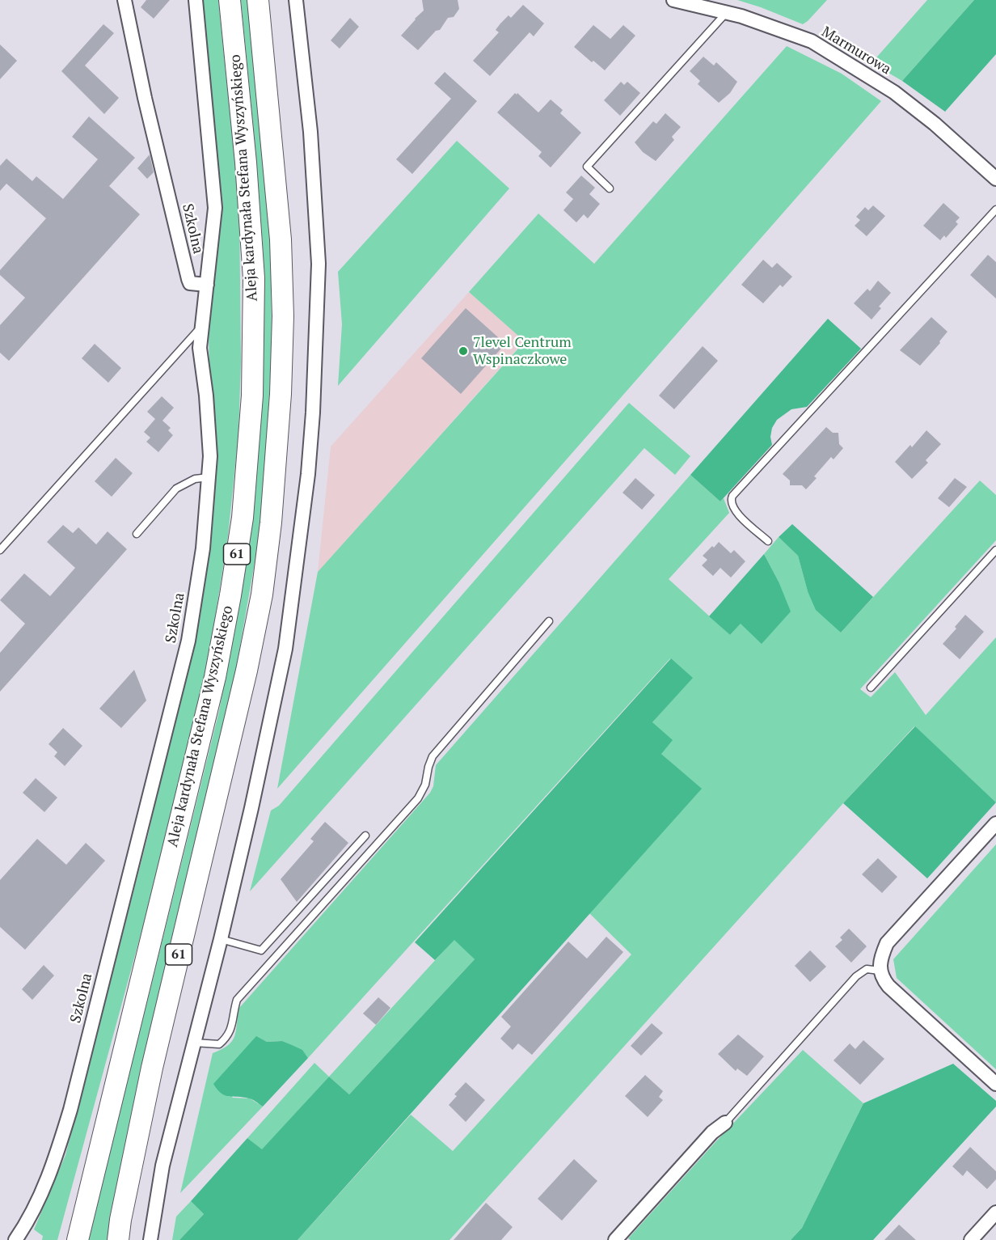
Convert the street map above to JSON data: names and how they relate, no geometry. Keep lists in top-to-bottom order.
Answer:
{
  "streets": {
    "main road": ["Aleja kardynała Stefana Wyszyńskiego", "61"],
    "street": ["Marmurowa", "Szkolna"]
  },
  "places": ["7level Centrum Wspinaczkowe"]
}
